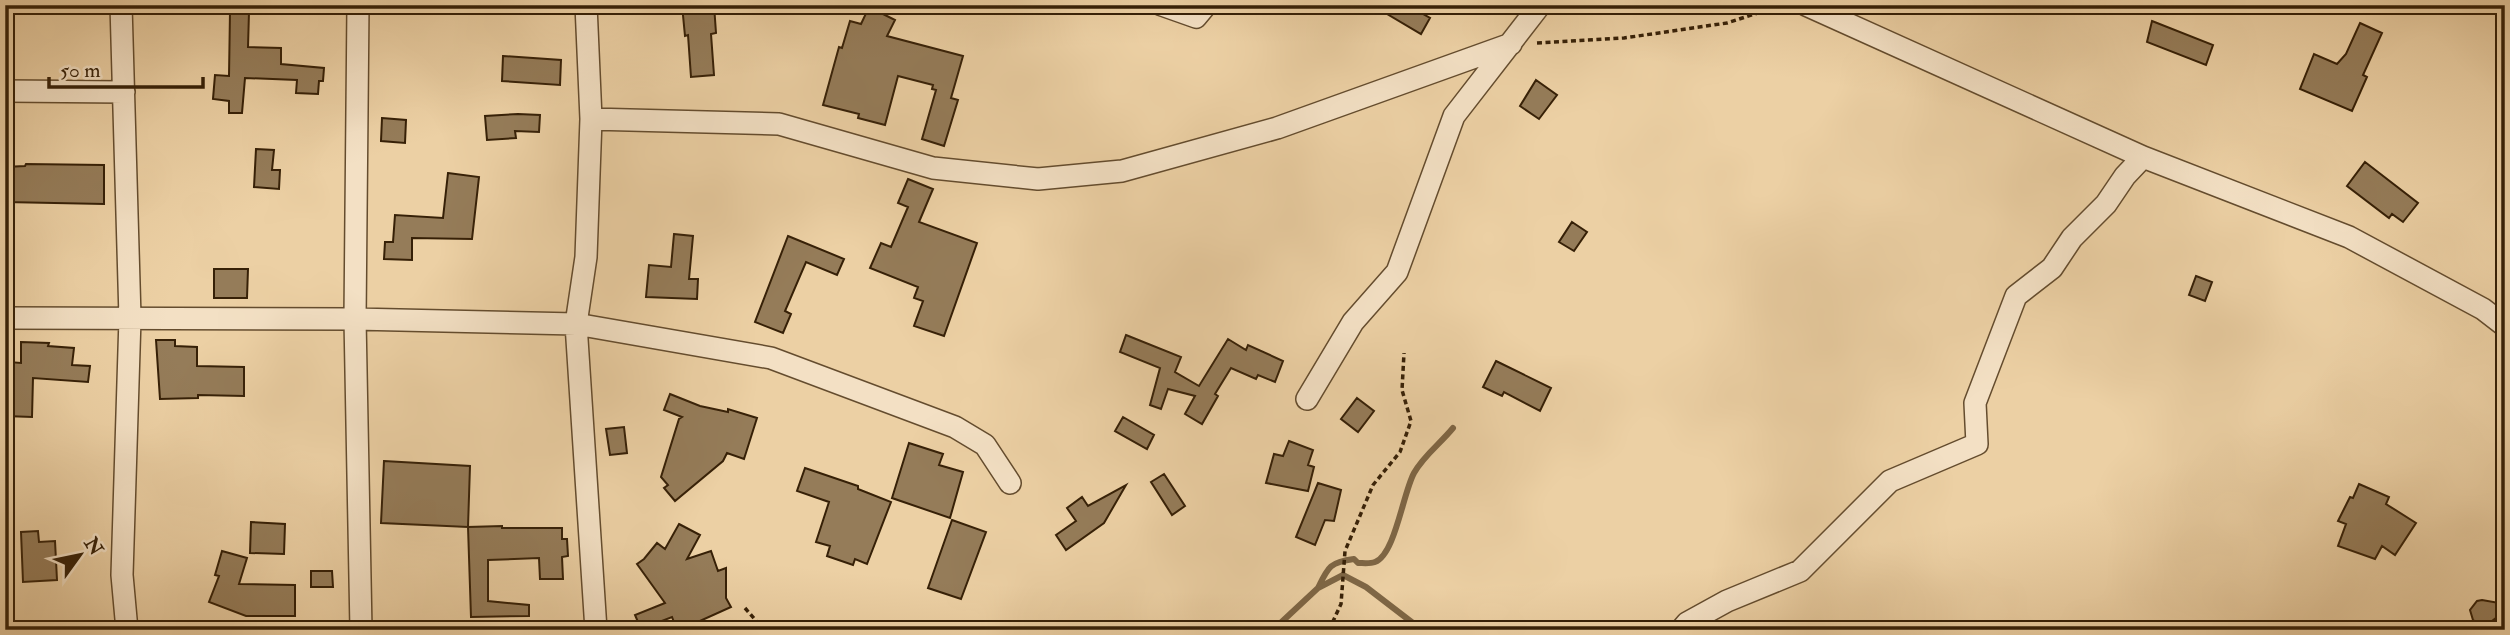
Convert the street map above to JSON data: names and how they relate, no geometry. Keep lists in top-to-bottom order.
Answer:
{
  "scale_bar": "50 m",
  "north": "top right"
}
